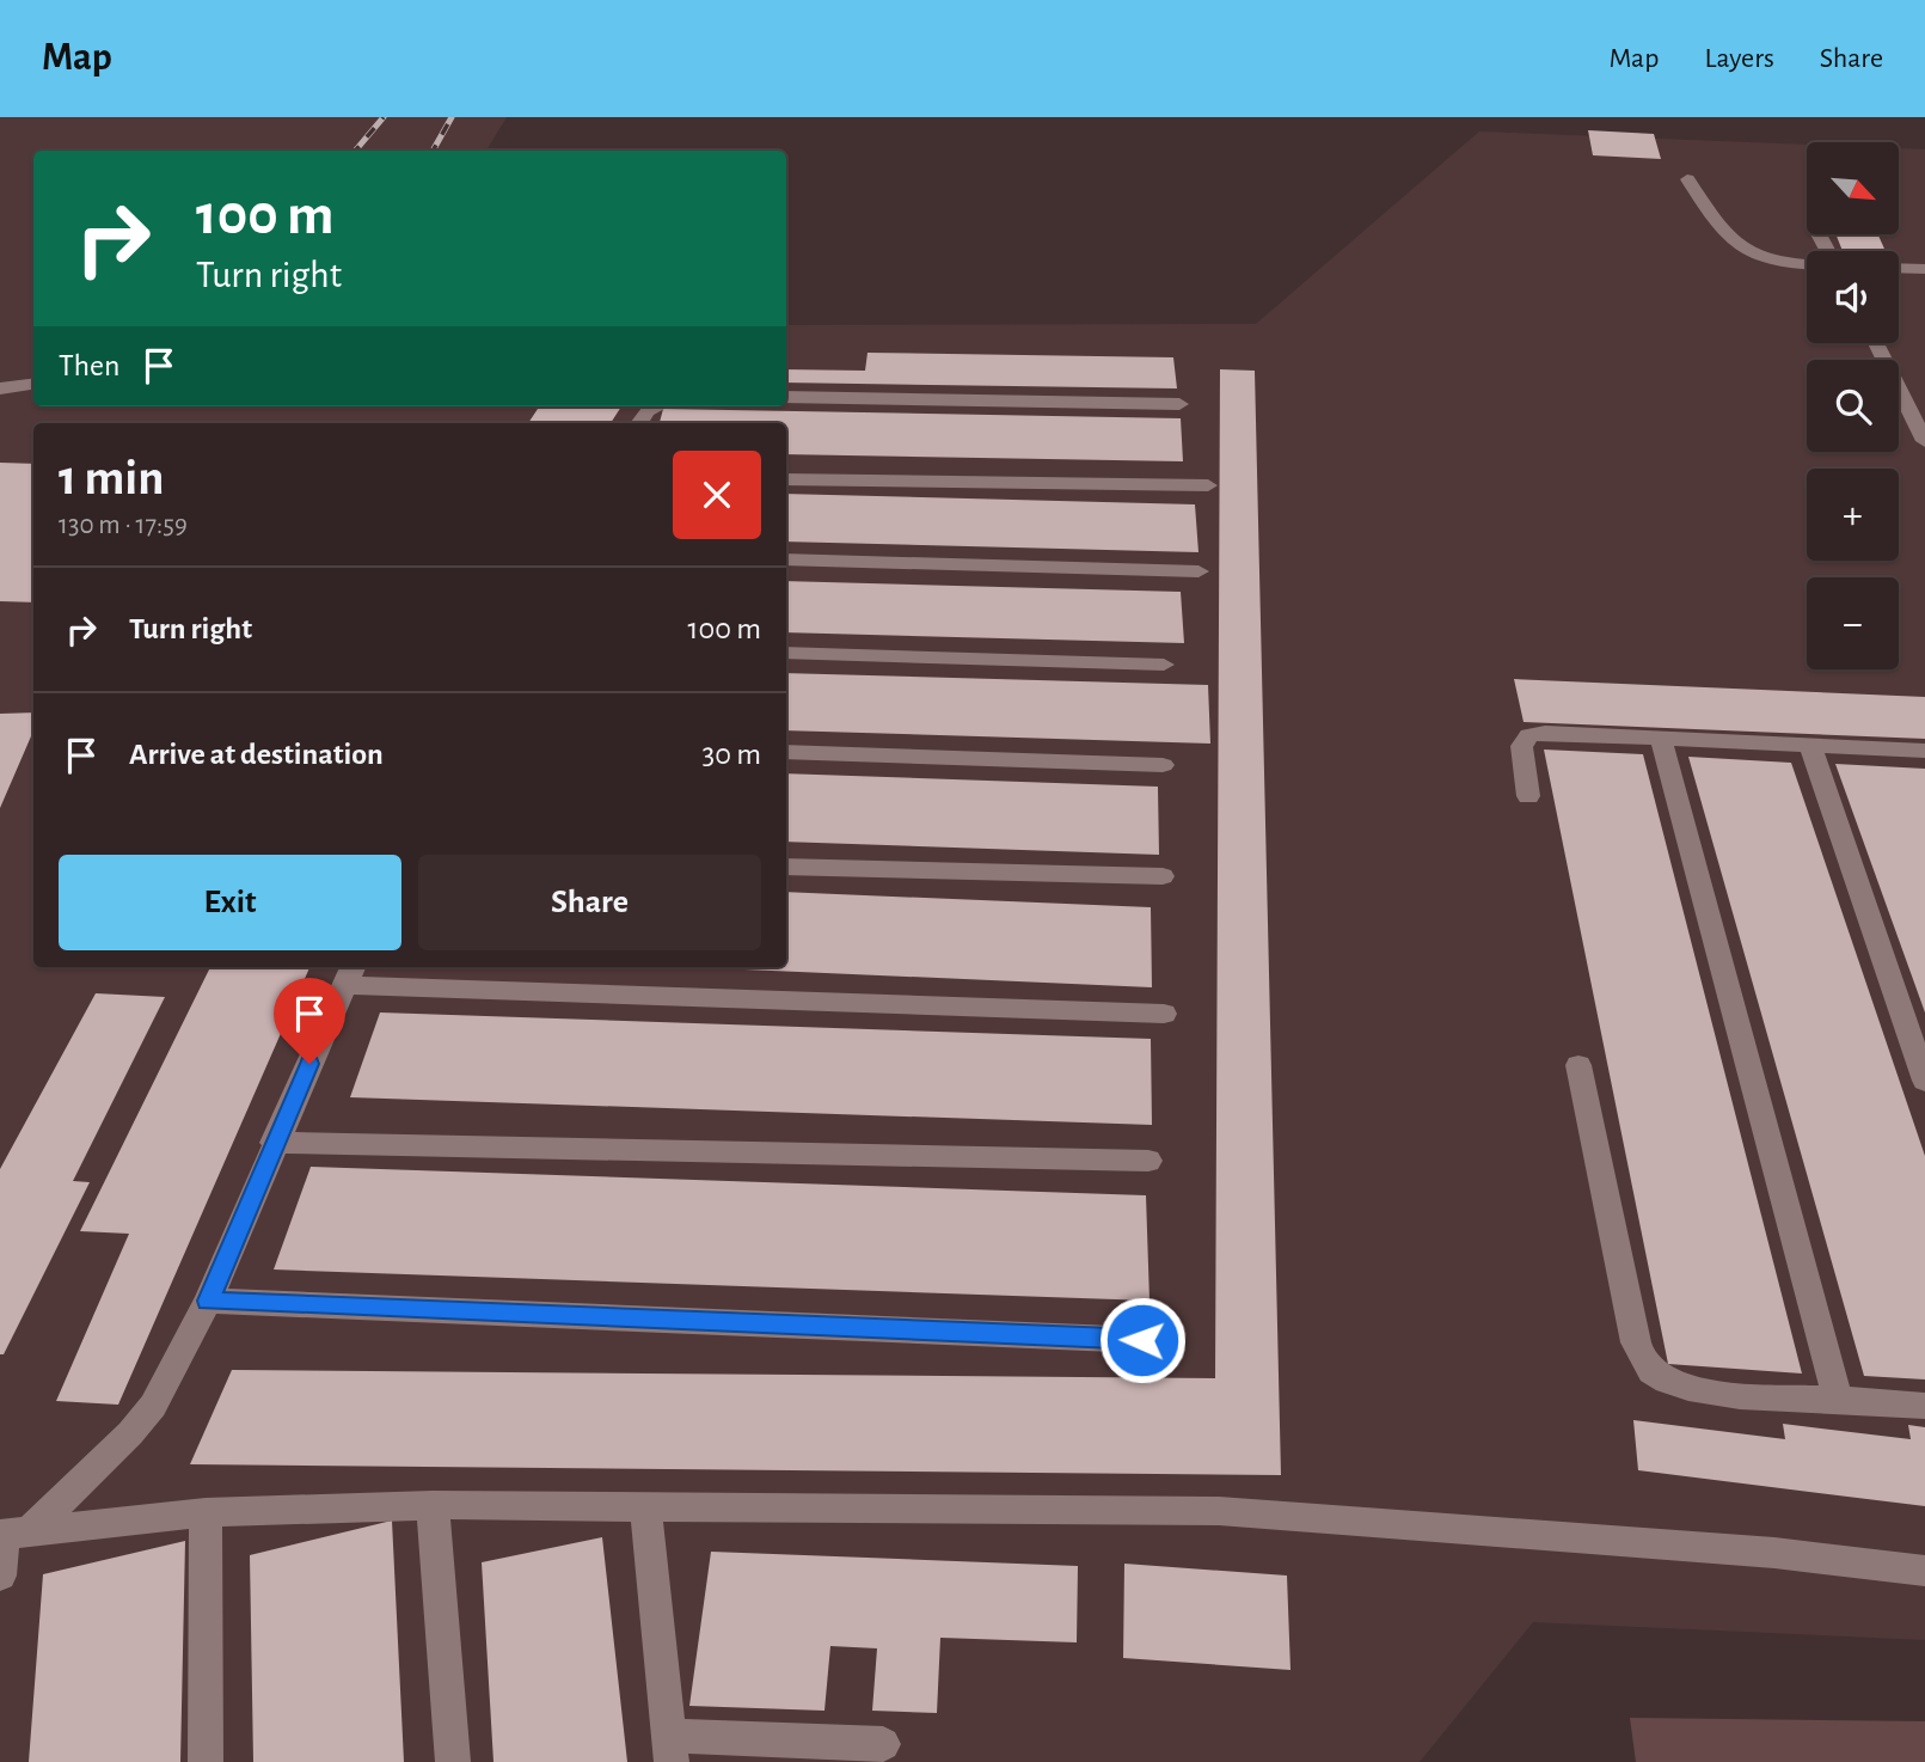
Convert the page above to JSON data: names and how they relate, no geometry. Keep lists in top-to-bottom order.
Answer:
{
  "north": "bottom right",
  "page": {
    "header": "Map",
    "nav": ["Map", "Layers", "Share"],
    "map_buttons": ["+", "−"],
    "turn": ["100 m", "Turn right"],
    "then": "Then",
    "heading": ["1 min", "130 m · 17:59"],
    "list": [
      {
        "name": "Turn right",
        "value": "100 m"
      },
      {
        "name": "Arrive at destination",
        "value": "30 m"
      }
    ],
    "buttons": ["Exit", "Share"]
  }
}
